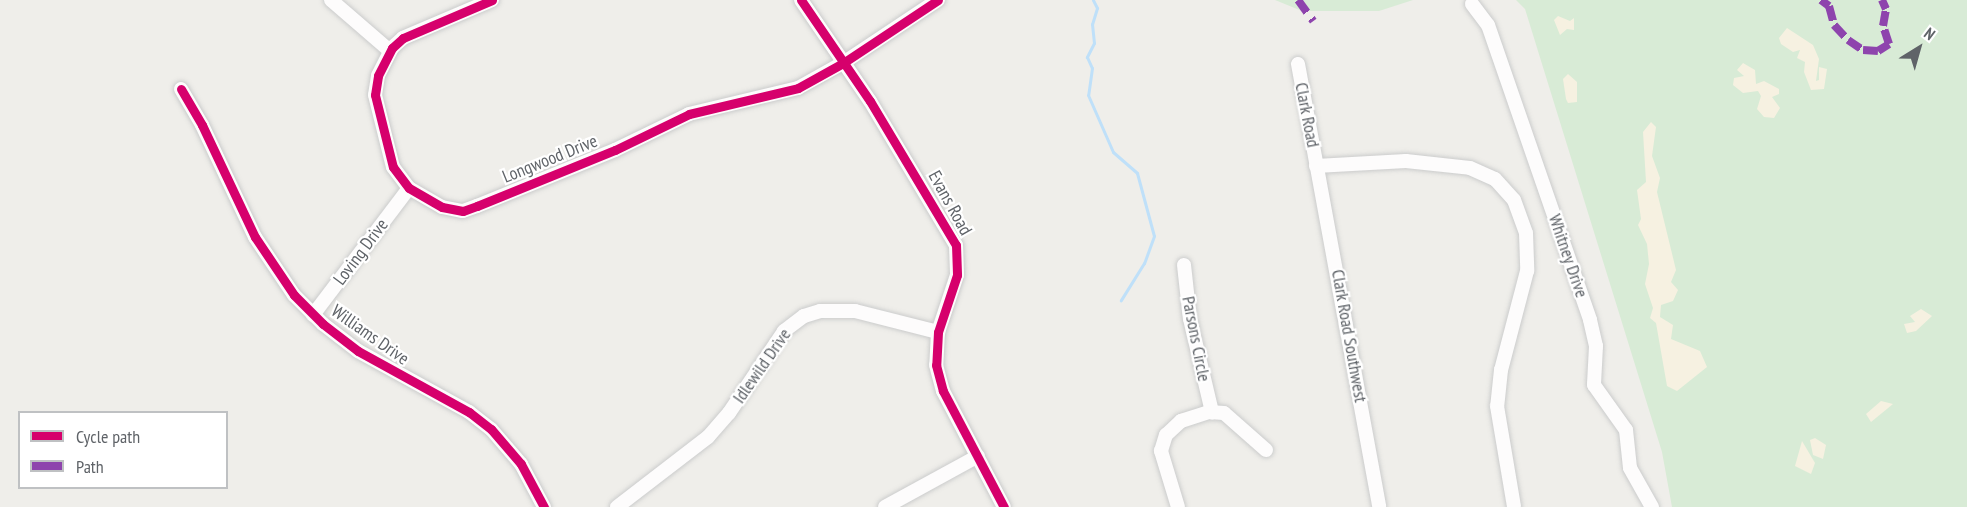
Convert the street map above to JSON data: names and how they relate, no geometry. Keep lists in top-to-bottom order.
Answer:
{
  "streets": {
    "street": [
      "Clark Road",
      "Longwood Drive",
      "Evans Road",
      "Loving Drive",
      "Whitney Drive",
      "Williams Drive",
      "Clark Road Southwest",
      "Parsons Circle",
      "Idlewild Drive"
    ]
  },
  "crossings": [
    ["Clark Road", "Clark Road Southwest"],
    ["Longwood Drive", "Evans Road"],
    ["Longwood Drive", "Loving Drive"],
    ["Evans Road", "Idlewild Drive"],
    ["Loving Drive", "Williams Drive"]
  ],
  "legend": ["Cycle path", "Path"],
  "north": "top right"
}
